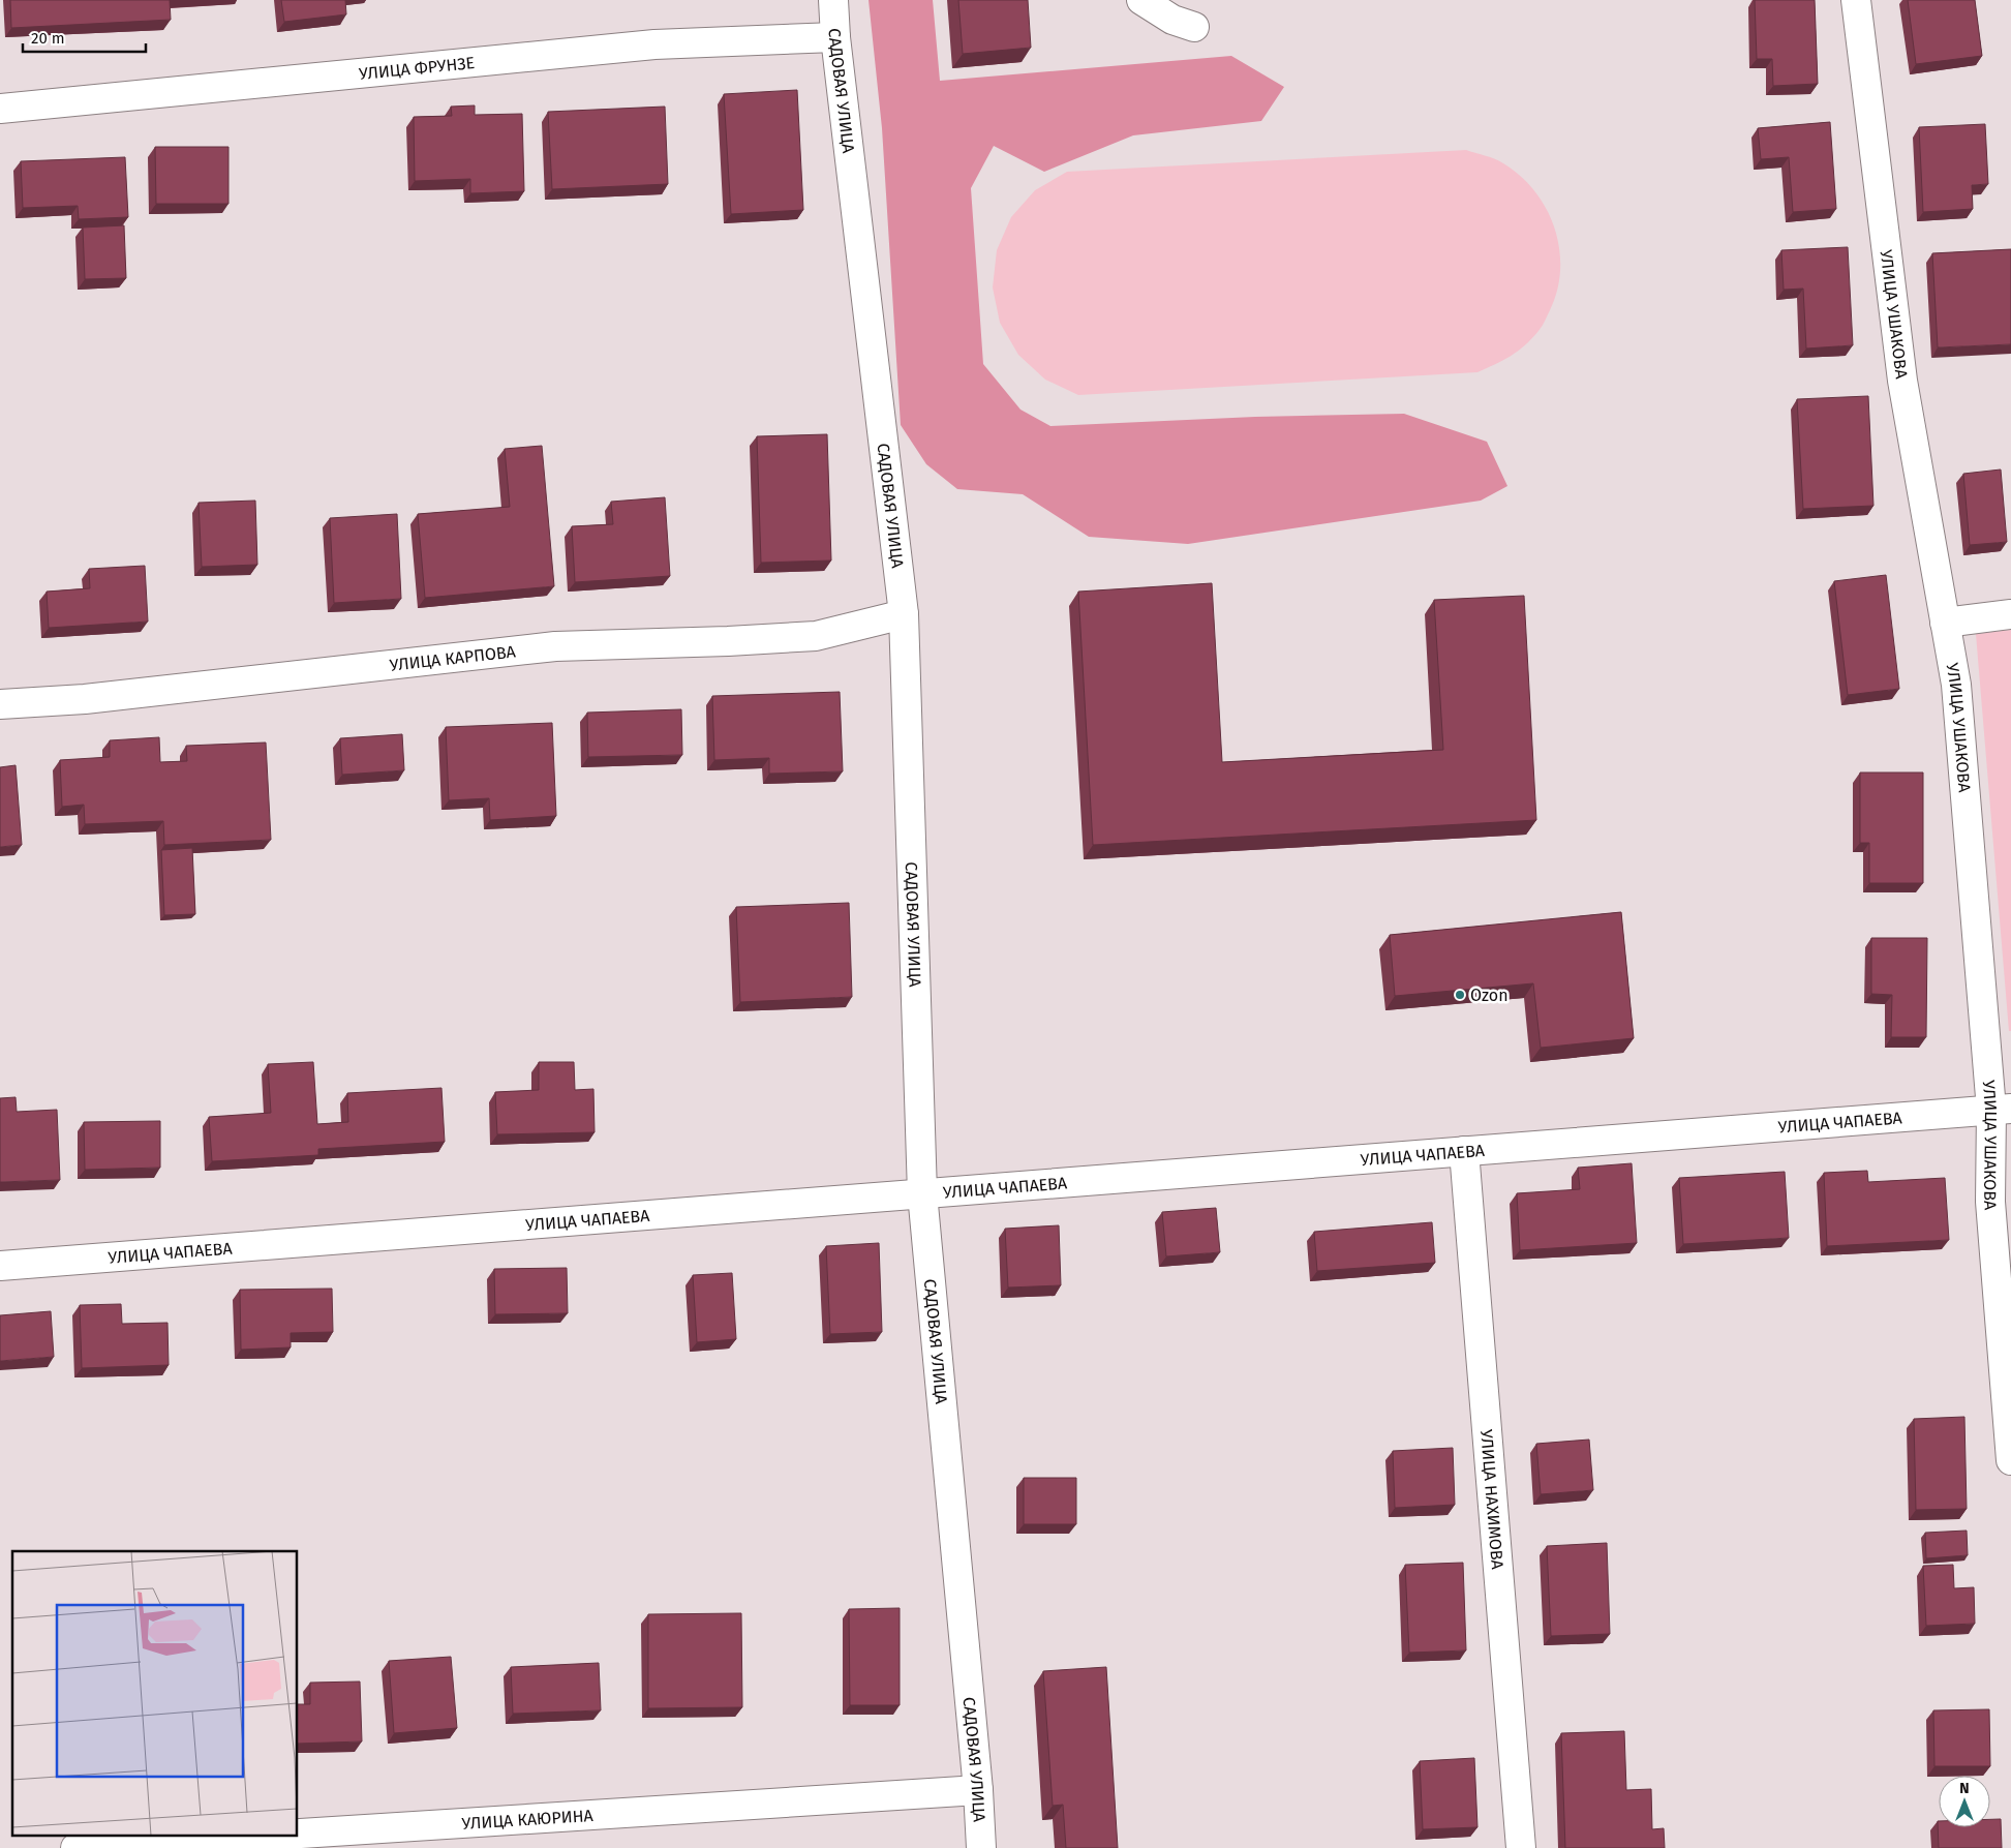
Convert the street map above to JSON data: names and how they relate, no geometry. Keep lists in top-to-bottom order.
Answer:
{
  "streets": {
    "street": [
      "УЛИЦА ФРУНЗЕ",
      "САДОВАЯ УЛИЦА",
      "УЛИЦА УШАКОВА",
      "УЛИЦА КАРПОВА",
      "УЛИЦА ЧАПАЕВА",
      "УЛИЦА НАХИМОВА",
      "УЛИЦА КАЮРИНА"
    ]
  },
  "crossings": [
    ["УЛИЦА ФРУНЗЕ", "САДОВАЯ УЛИЦА"],
    ["САДОВАЯ УЛИЦА", "УЛИЦА КАРПОВА"],
    ["САДОВАЯ УЛИЦА", "УЛИЦА ЧАПАЕВА"],
    ["САДОВАЯ УЛИЦА", "УЛИЦА КАЮРИНА"],
    ["УЛИЦА УШАКОВА", "УЛИЦА ЧАПАЕВА"],
    ["УЛИЦА ЧАПАЕВА", "УЛИЦА НАХИМОВА"]
  ],
  "places": ["Ozon"],
  "scale_bar": "20 m",
  "north": "top"
}
